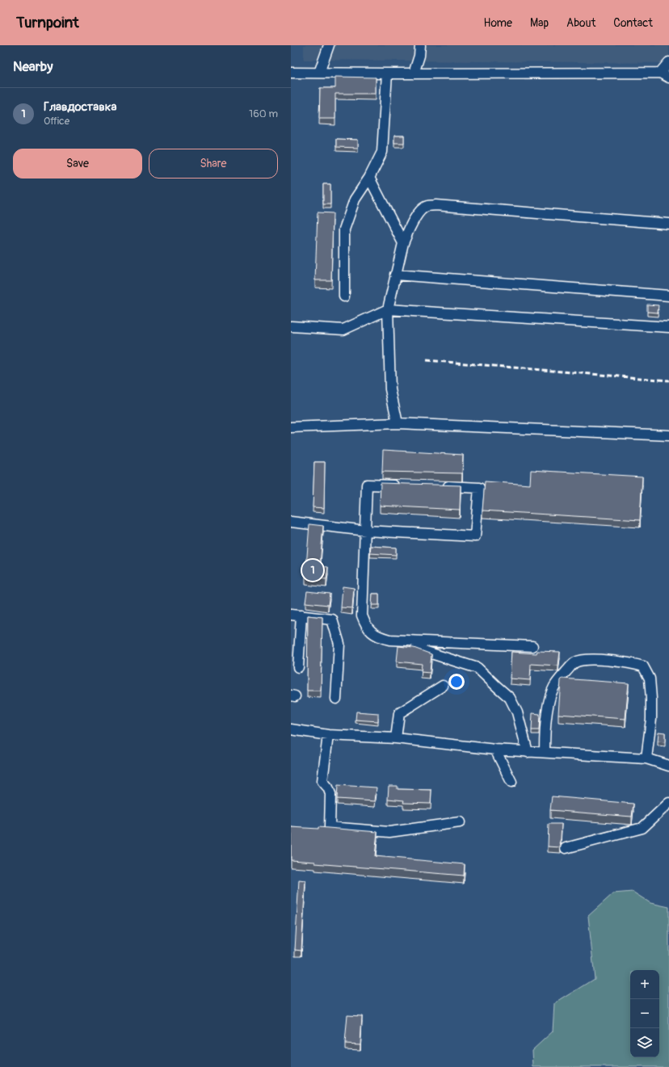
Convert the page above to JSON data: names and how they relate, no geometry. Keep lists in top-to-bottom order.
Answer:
{
  "page": {
    "header": "Turnpoint",
    "nav": [
      "Home",
      "Map",
      "About",
      "Contact"
    ],
    "heading": "Nearby",
    "list": [
      {
        "mark": "1",
        "name": "Главдоставка",
        "note": "Office",
        "value": "160 m"
      }
    ],
    "buttons": ["Save", "Share"],
    "pins": "1",
    "map_buttons": ["+", "−"]
  }
}
